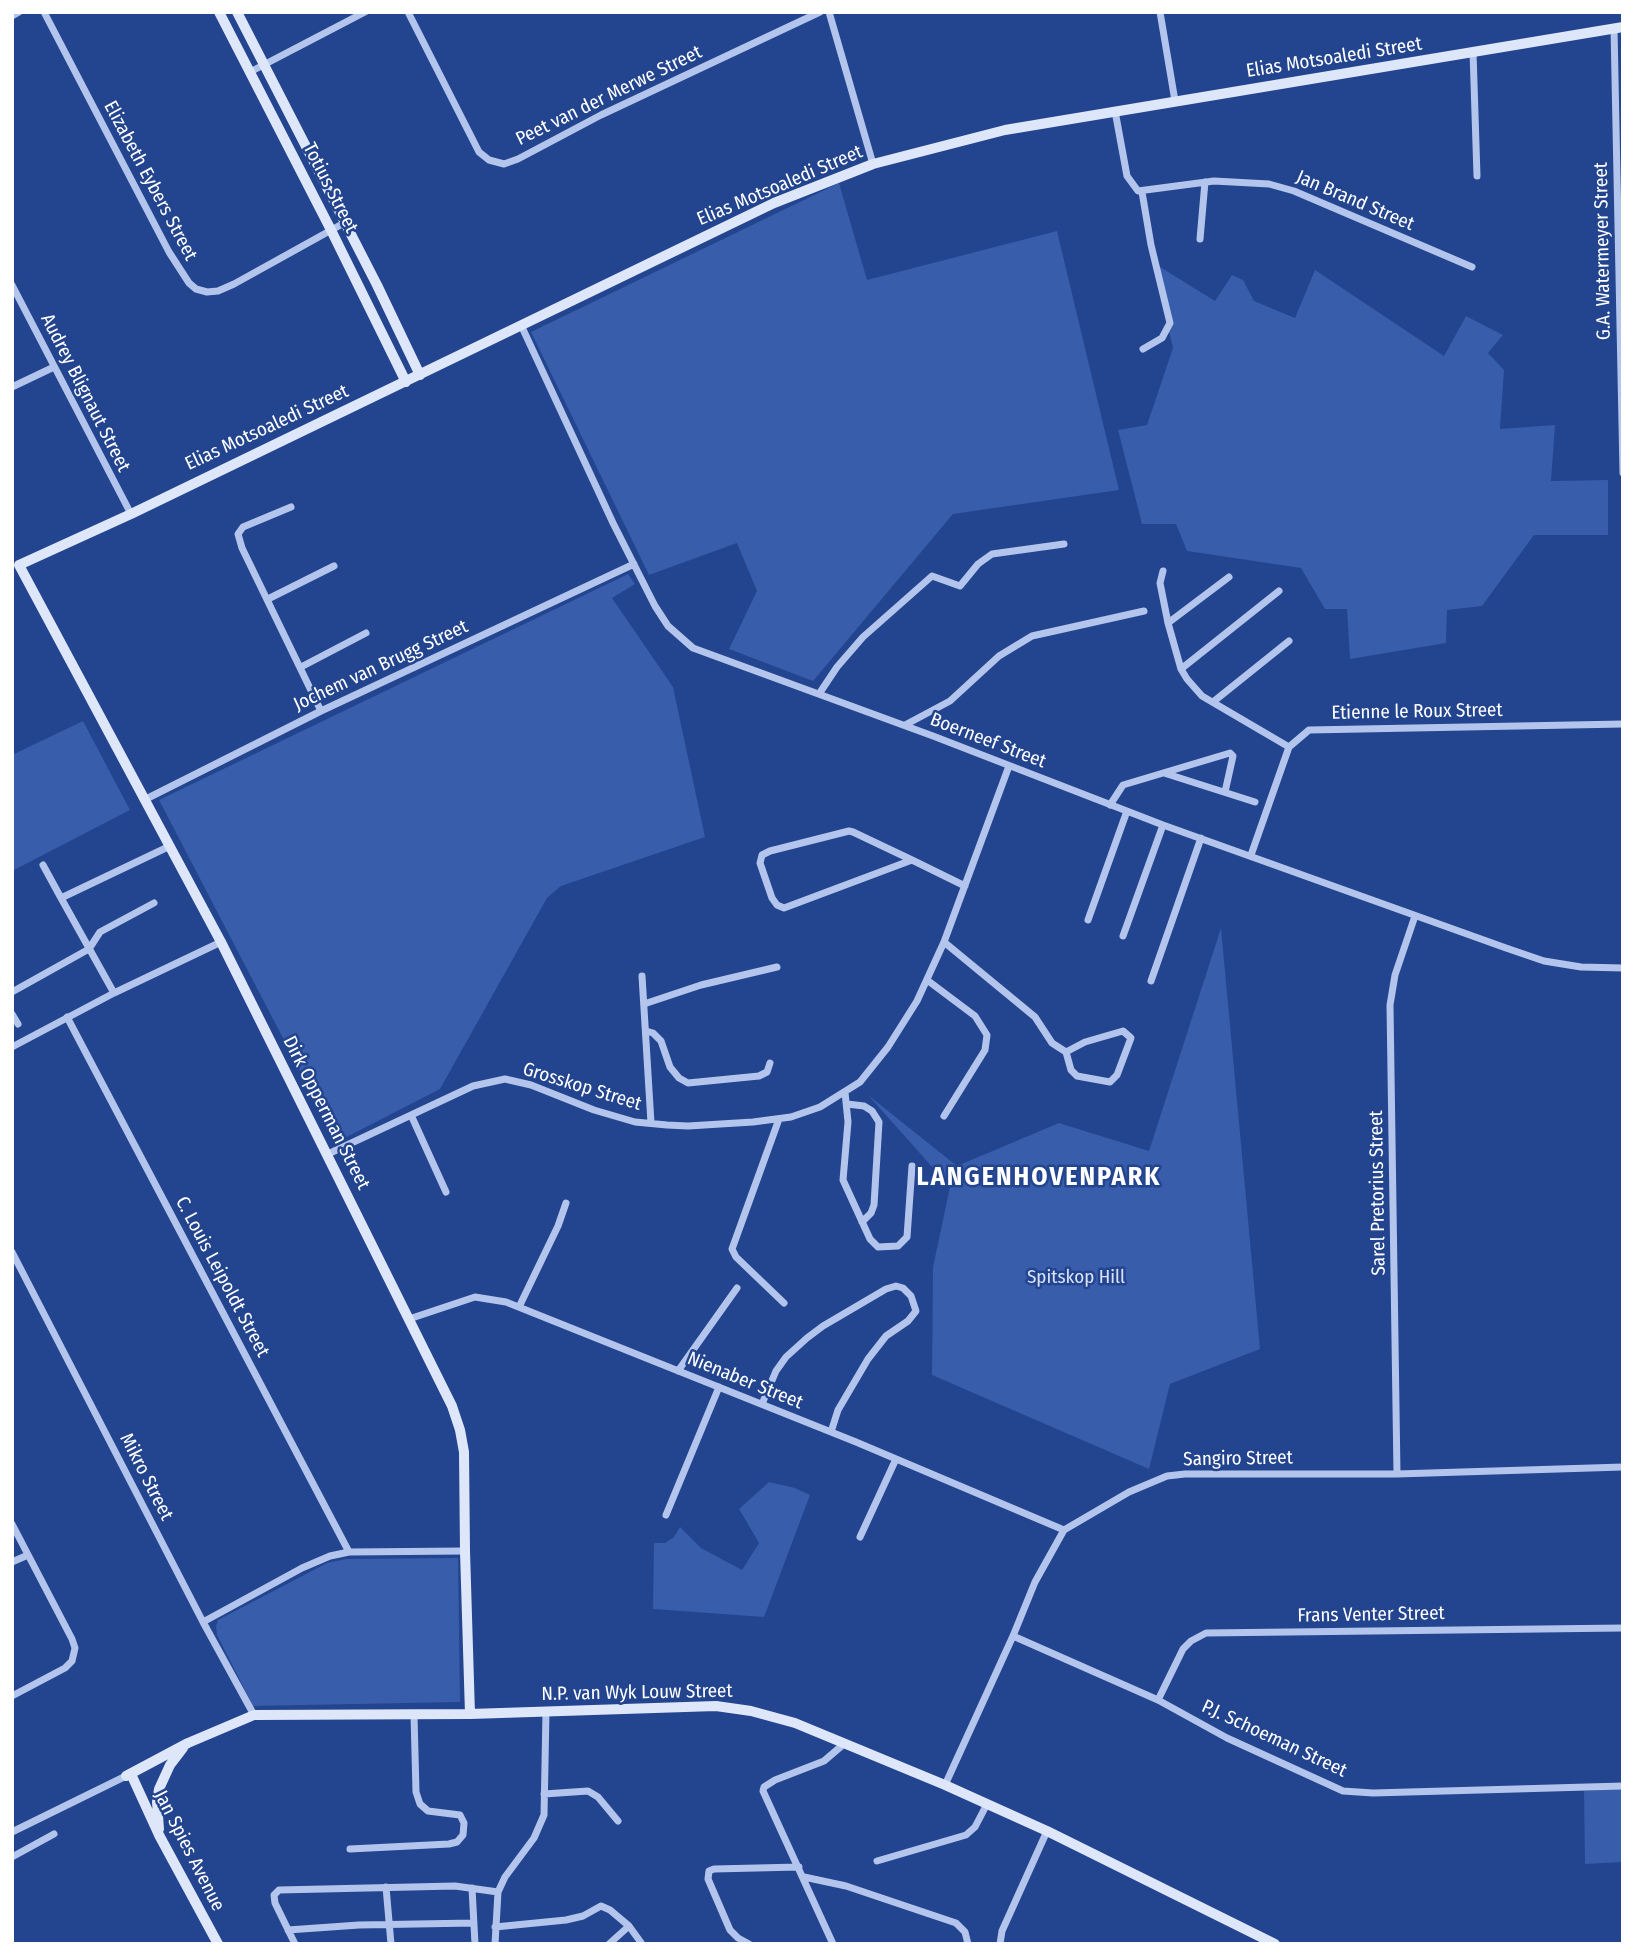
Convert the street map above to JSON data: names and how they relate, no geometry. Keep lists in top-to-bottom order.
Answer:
{
  "streets": {
    "street": [
      "Elias Motsoaledi Street",
      "Peet van der Merwe Street",
      "Elizabeth Eybers Street",
      "Totius Street",
      "Jan Brand Street",
      "G.A. Watermeyer Street",
      "Audrey Blignaut Street",
      "Jochem van Brugg Street",
      "Etienne le Roux Street",
      "Boerneef Street",
      "Grosskop Street",
      "Dirk Opperman Street",
      "Sarel Pretorius Street",
      "C. Louis Leipoldt Street",
      "Nienaber Street",
      "Sangiro Street",
      "Mikro Street",
      "Frans Venter Street",
      "N.P. van Wyk Louw Street",
      "P.J. Schoeman Street",
      "Jan Spies Avenue"
    ]
  },
  "crossings": [
    ["Elias Motsoaledi Street", "Totius Street"],
    ["Elias Motsoaledi Street", "G.A. Watermeyer Street"],
    ["Elias Motsoaledi Street", "Audrey Blignaut Street"],
    ["Elias Motsoaledi Street", "Boerneef Street"],
    ["Elias Motsoaledi Street", "Dirk Opperman Street"],
    ["Elizabeth Eybers Street", "Totius Street"],
    ["Jochem van Brugg Street", "Boerneef Street"],
    ["Jochem van Brugg Street", "Dirk Opperman Street"],
    ["Boerneef Street", "Grosskop Street"],
    ["Boerneef Street", "Sarel Pretorius Street"],
    ["Grosskop Street", "Dirk Opperman Street"],
    ["Dirk Opperman Street", "Nienaber Street"],
    ["Dirk Opperman Street", "N.P. van Wyk Louw Street"],
    ["Sarel Pretorius Street", "Sangiro Street"],
    ["Nienaber Street", "Sangiro Street"],
    ["Mikro Street", "N.P. van Wyk Louw Street"],
    ["Frans Venter Street", "P.J. Schoeman Street"],
    ["N.P. van Wyk Louw Street", "Jan Spies Avenue"]
  ],
  "districts": ["LANGENHOVENPARK"],
  "parks": ["Spitskop Hill"]
}
